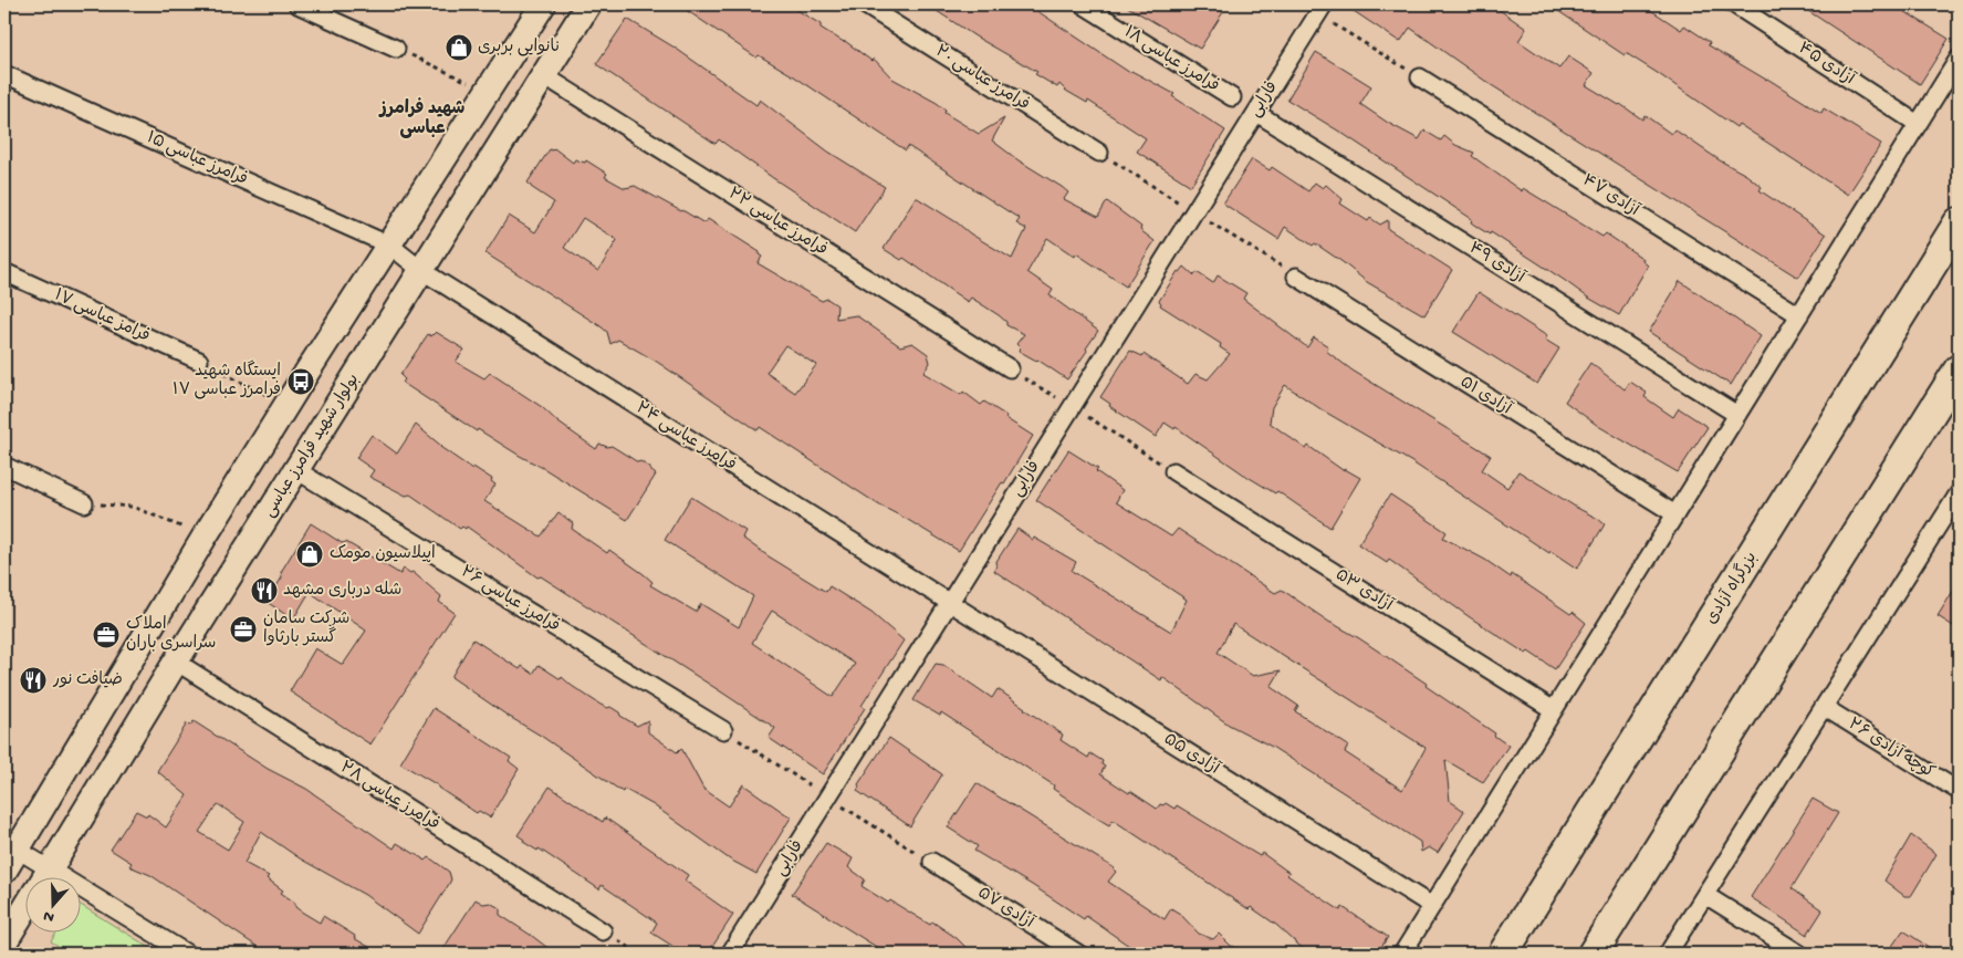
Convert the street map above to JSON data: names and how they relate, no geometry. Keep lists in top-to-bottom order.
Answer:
{
  "streets": {
    "highway": ["بزرگراه آزادی"],
    "main road": ["بولوار شهید فرامرز عباسی"],
    "street": [
      "فرامرز عباسی ۱۸",
      "۴۵ آزادی",
      "فرامرز عباسی ۲۰",
      "فارابی",
      "فرامرز عباسی ۱۵",
      "۴۷ آزادی",
      "فرامرز عباسی ۲۲",
      "۴۹ آزادی",
      "فرامز عباسی ۱۷",
      "۵۱ آزادی",
      "فرامرز عباسی ۲۴",
      "۵۳ آزادی",
      "فرامرز عباسی ۲۶",
      "کوچه آزادی ۲۶",
      "آزادی ۵۵",
      "فرامرز عباسی ۲۸",
      "آزادی ۵۷"
    ]
  },
  "crossings": [
    ["فارابی", "۴۹ آزادی"],
    ["فارابی", "فرامرز عباسی ۲۴"],
    ["فارابی", "آزادی ۵۵"],
    ["فرامرز عباسی ۱۵", "فرامرز عباسی ۲۴"],
    ["فرامرز عباسی ۱۵", "بولوار شهید فرامرز عباسی"],
    ["فرامرز عباسی ۲۲", "بولوار شهید فرامرز عباسی"],
    ["فرامرز عباسی ۲۴", "بولوار شهید فرامرز عباسی"],
    ["فرامرز عباسی ۲۴", "آزادی ۵۵"],
    ["بولوار شهید فرامرز عباسی", "فرامرز عباسی ۲۶"],
    ["بولوار شهید فرامرز عباسی", "فرامرز عباسی ۲۸"]
  ],
  "districts": ["شهید فرامرز عباسی"],
  "places": {
    "shop": ["نانوایی بربری", "اپیلاسیون مومک"],
    "bus stop": ["ایستگاه شهید فرامرز عباسی ۱۷"],
    "restaurant": ["شله درباری مشهد", "ضیافت نور"],
    "office": ["شرکت سامان گستر بارثاوا", "املاک سراسری باران"]
  },
  "north": "bottom"
}
